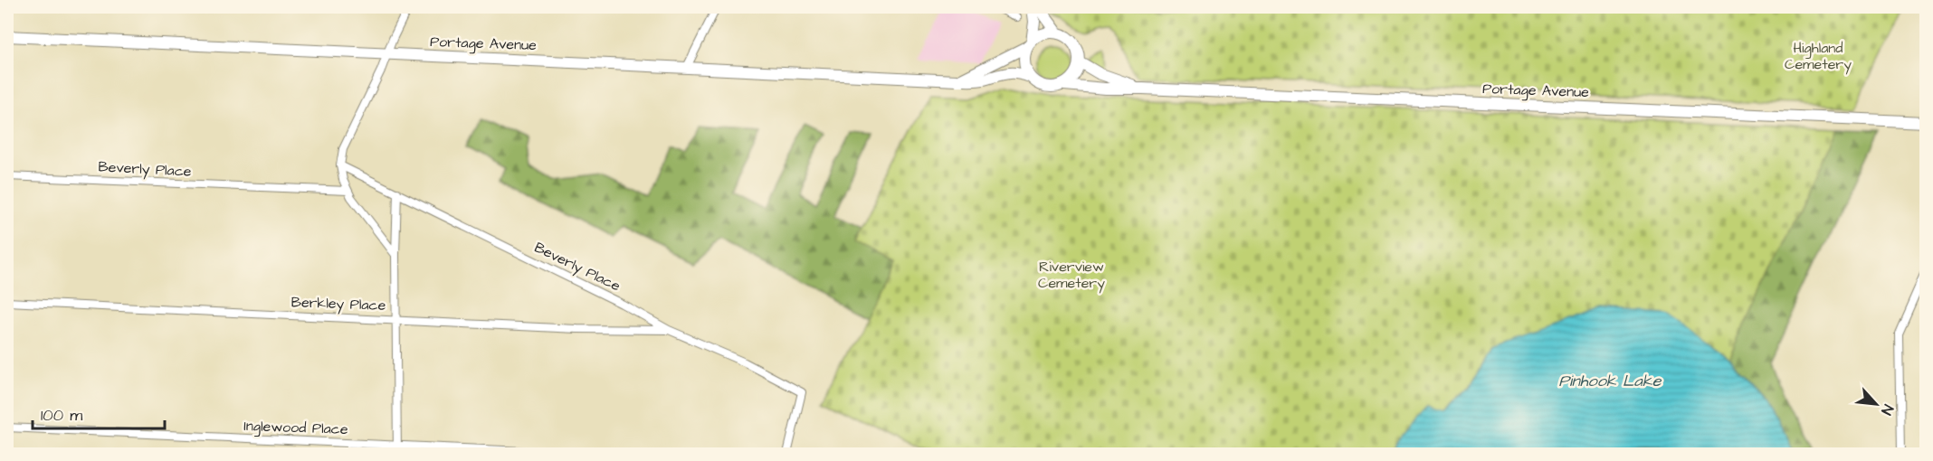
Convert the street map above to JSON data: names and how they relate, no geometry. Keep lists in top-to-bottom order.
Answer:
{
  "streets": {
    "main road": ["Portage Avenue"],
    "street": ["Beverly Place", "Berkley Place", "Inglewood Place"]
  },
  "crossings": [
    ["Beverly Place", "Berkley Place"]
  ],
  "water": ["Pinhook Lake"],
  "parks": ["Highland Cemetery", "Riverview Cemetery"],
  "scale_bar": "100 m",
  "north": "bottom right"
}
